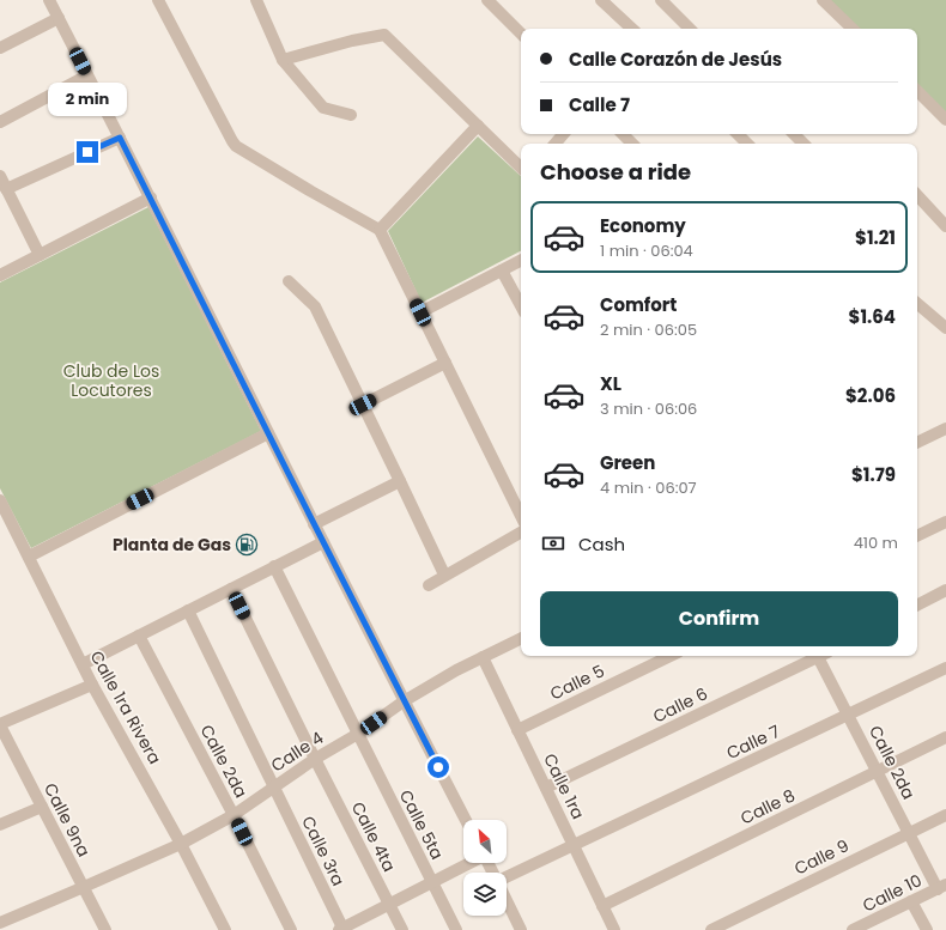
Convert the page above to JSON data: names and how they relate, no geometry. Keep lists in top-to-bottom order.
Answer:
{
  "streets": {
    "street": [
      "Calle 5",
      "Calle 6",
      "Calle 1ra Rivera",
      "Calle 7",
      "Calle 4",
      "Calle 2da",
      "Calle 1ra",
      "Calle 8",
      "Calle 9na",
      "Calle 5ta",
      "Calle 4ta",
      "Calle 3ra",
      "Calle 9",
      "Calle 10"
    ]
  },
  "crossings": [
    ["Calle 5", "Calle 1ra"],
    ["Calle 6", "Calle 1ra"],
    ["Calle 1ra Rivera", "Calle 4"],
    ["Calle 7", "Calle 2da"],
    ["Calle 7", "Calle 1ra"],
    ["Calle 4", "Calle 2da"],
    ["Calle 4", "Calle 1ra"],
    ["Calle 4", "Calle 9na"],
    ["Calle 4", "Calle 5ta"],
    ["Calle 4", "Calle 4ta"],
    ["Calle 4", "Calle 3ra"],
    ["Calle 2da", "Calle 8"],
    ["Calle 2da", "Calle 9"],
    ["Calle 2da", "Calle 10"],
    ["Calle 1ra", "Calle 8"]
  ],
  "parks": ["Club de Los Locutores"],
  "places": {
    "fuel station": ["Planta de Gas"]
  },
  "north": "top left",
  "page": {
    "banner": ["Calle Corazón de Jesús", "Calle 7"],
    "bubble": "2 min",
    "heading": "Choose a ride",
    "list": [
      {
        "name": "Economy",
        "note": "1 min · 06:04",
        "value": "$1.21"
      },
      {
        "name": "Comfort",
        "note": "2 min · 06:05",
        "value": "$1.64"
      },
      {
        "name": "XL",
        "note": "3 min · 06:06",
        "value": "$2.06"
      },
      {
        "name": "Green",
        "note": "4 min · 06:07",
        "value": "$1.79"
      }
    ],
    "pay": ["Cash", "410 m"],
    "buttons": "Confirm"
  }
}
